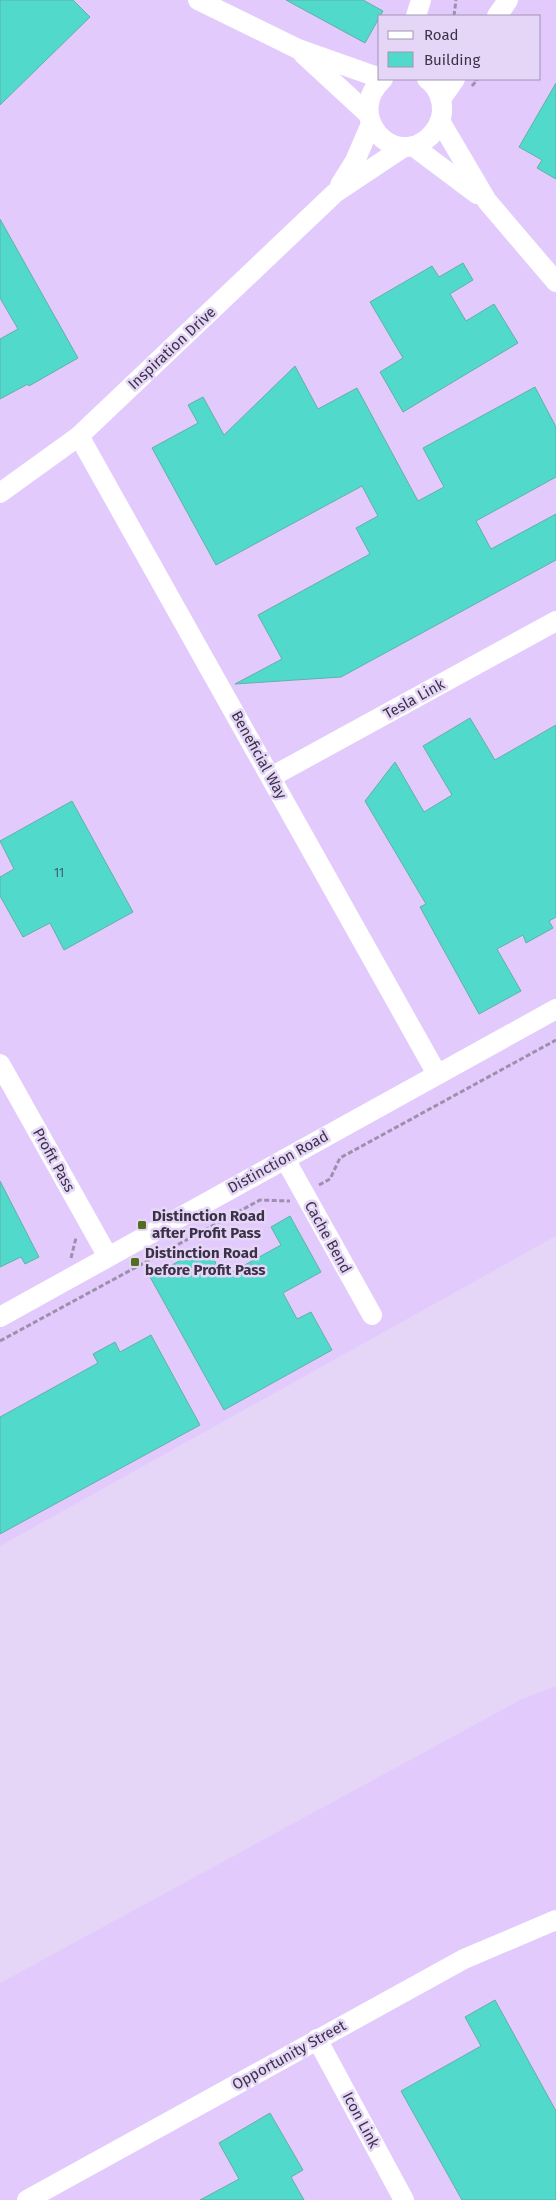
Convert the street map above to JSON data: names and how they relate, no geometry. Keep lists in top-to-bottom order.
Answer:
{
  "streets": {
    "street": [
      "Inspiration Drive",
      "Tesla Link",
      "Beneficial Way",
      "Profit Pass",
      "Distinction Road",
      "Cache Bend",
      "Opportunity Street",
      "Icon Link"
    ]
  },
  "crossings": [
    ["Inspiration Drive", "Beneficial Way"],
    ["Tesla Link", "Beneficial Way"],
    ["Beneficial Way", "Distinction Road"],
    ["Profit Pass", "Distinction Road"],
    ["Distinction Road", "Cache Bend"],
    ["Opportunity Street", "Icon Link"]
  ],
  "places": {
    "transit": ["Distinction Road after Profit Pass", "Distinction Road before Profit Pass"]
  },
  "house_numbers": ["11"],
  "legend": ["Road", "Building"]
}
